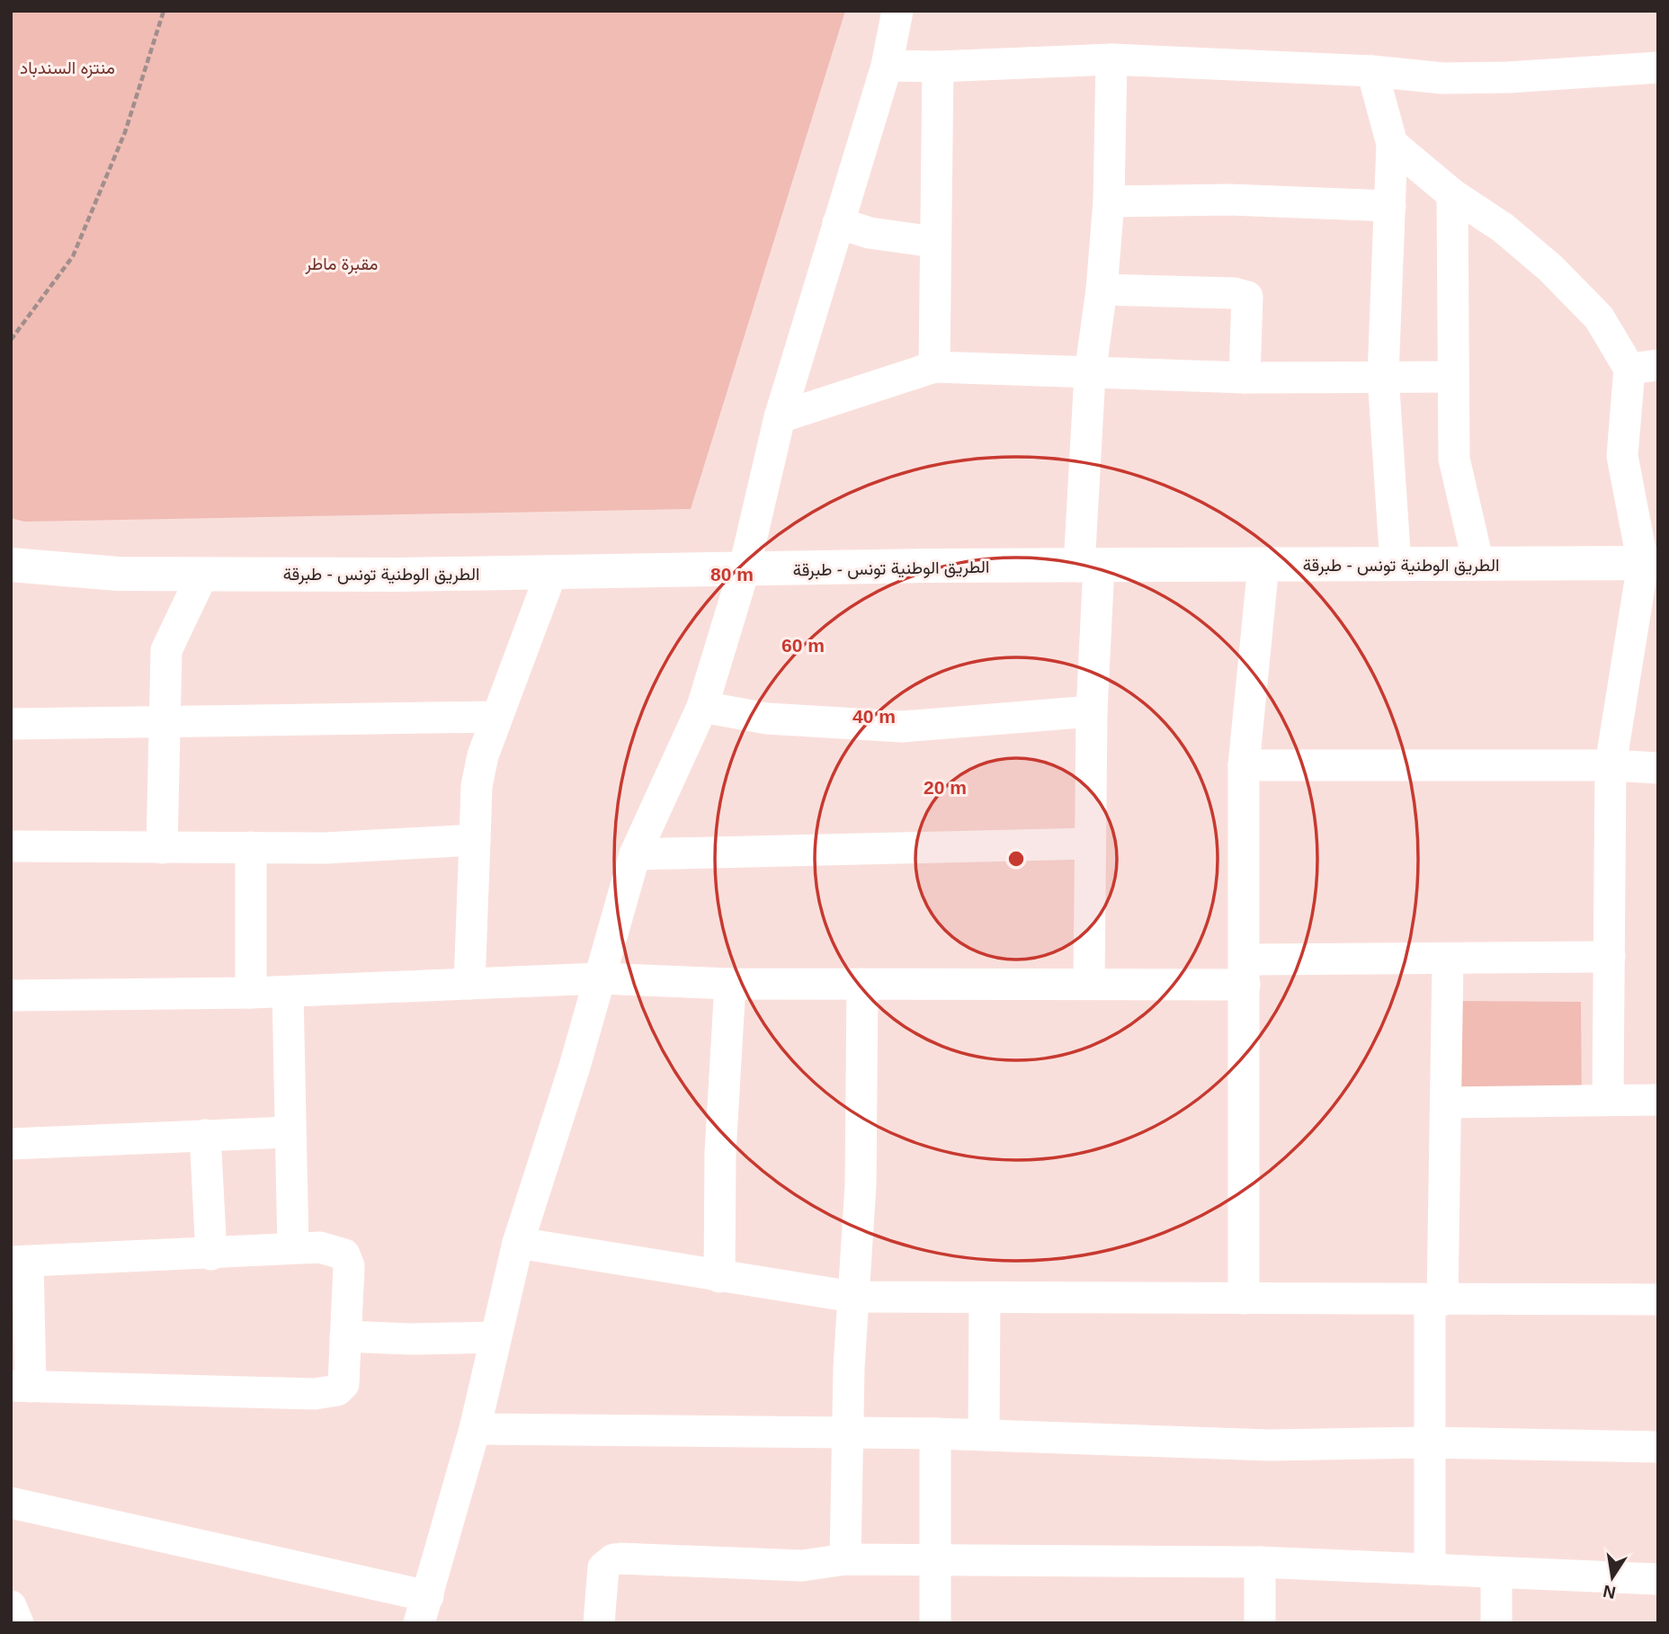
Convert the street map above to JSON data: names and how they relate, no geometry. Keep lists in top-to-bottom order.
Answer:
{
  "streets": {
    "main road": ["الطريق الوطنية تونس - طبرقة"]
  },
  "parks": ["منتزه السندباد", "مقبرة ماطر"],
  "north": "bottom",
  "rings": [
    "80 m",
    "60 m",
    "40 m",
    "20 m"
  ]
}
